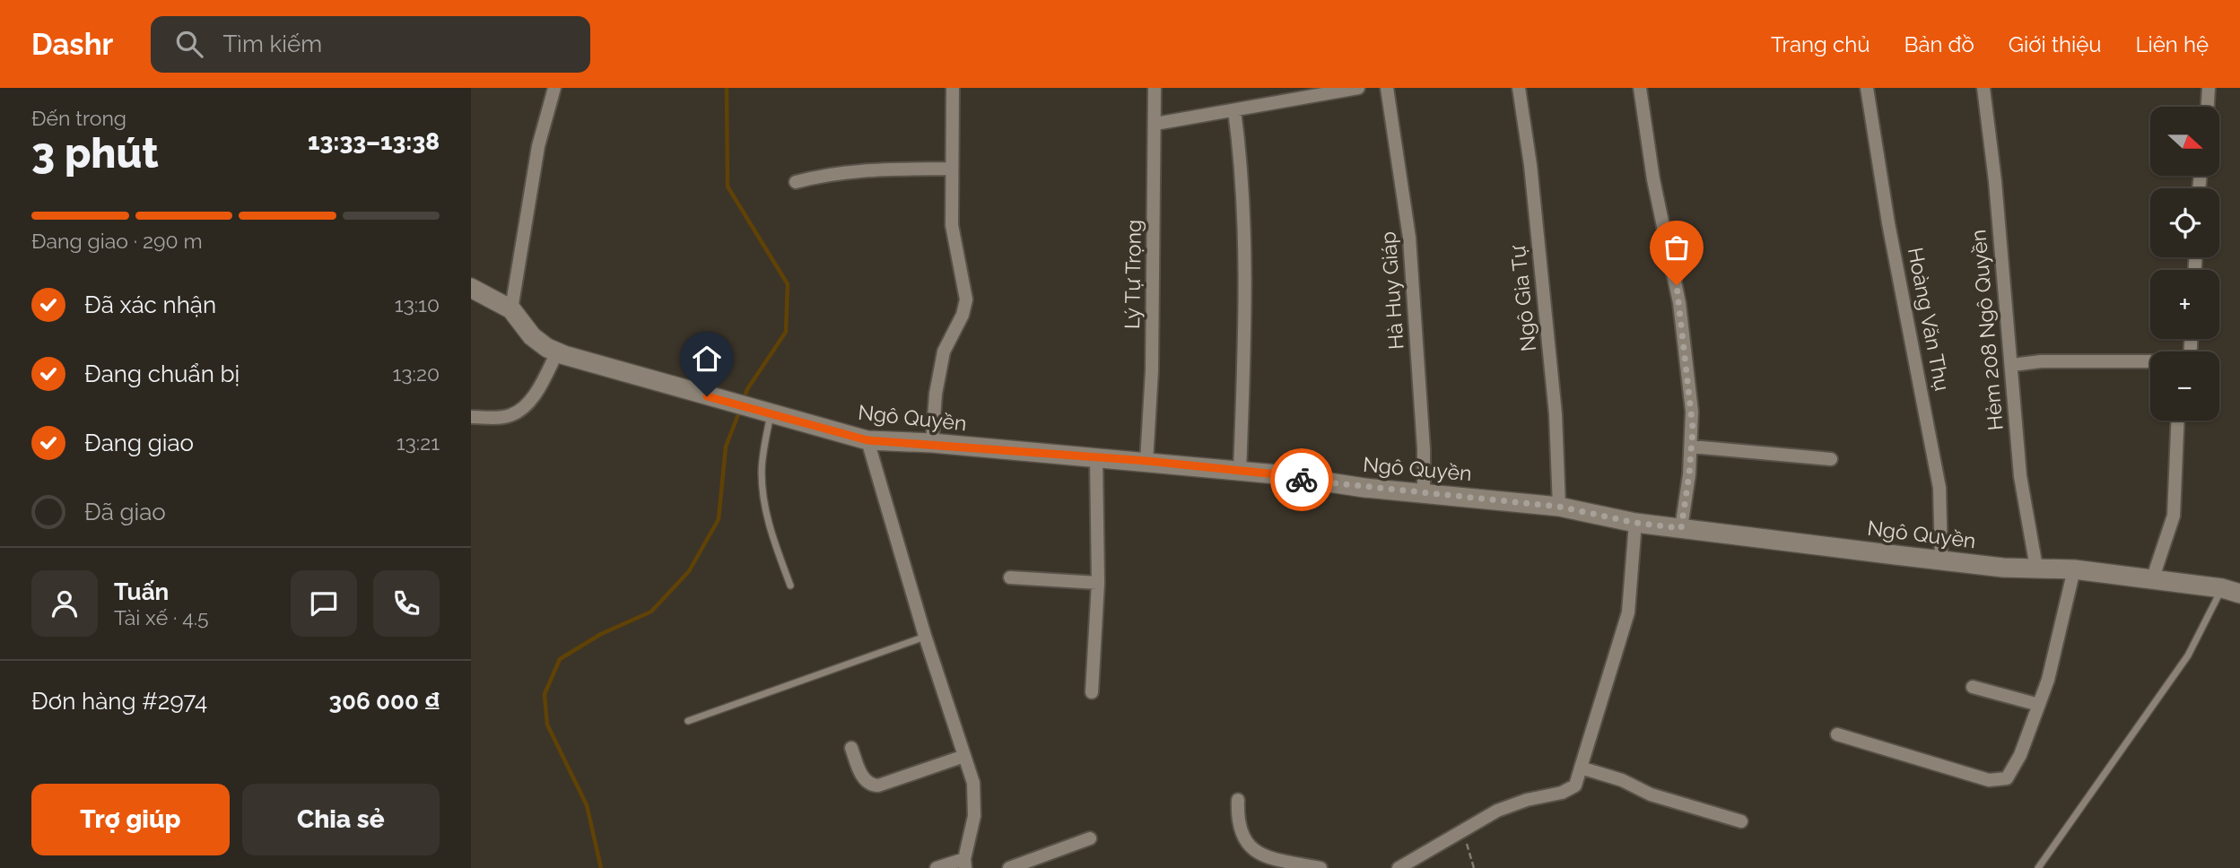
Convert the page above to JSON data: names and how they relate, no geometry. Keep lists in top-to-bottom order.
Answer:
{
  "streets": {
    "street": [
      "Lý Tự Trọng",
      "Hà Huy Giáp",
      "Ngô Gia Tự",
      "Hoàng Văn Thụ",
      "Hẻm 208 Ngô Quyền",
      "Ngô Quyền"
    ]
  },
  "crossings": [
    ["Lý Tự Trọng", "Ngô Quyền"],
    ["Hà Huy Giáp", "Ngô Quyền"],
    ["Ngô Gia Tự", "Ngô Quyền"],
    ["Hoàng Văn Thụ", "Ngô Quyền"],
    ["Hẻm 208 Ngô Quyền", "Ngô Quyền"]
  ],
  "north": "right",
  "page": {
    "header": "Dashr",
    "search": "Tìm kiếm",
    "nav": [
      "Trang chủ",
      "Bản đồ",
      "Giới thiệu",
      "Liên hệ"
    ],
    "heading": ["3 phút", "Đến trong", "13:33–13:38"],
    "panel": [
      "Tuấn",
      "Tài xế · 4.5",
      "Đơn hàng #2974",
      "306 000 ₫"
    ],
    "map_buttons": ["+", "−"],
    "bar": "Đang giao · 290 m",
    "list": [
      ["Đã xác nhận", "13:10"],
      ["Đang chuẩn bị", "13:20"],
      ["Đang giao", "13:21"],
      "Đã giao"
    ],
    "buttons": ["Trợ giúp", "Chia sẻ"]
  }
}
